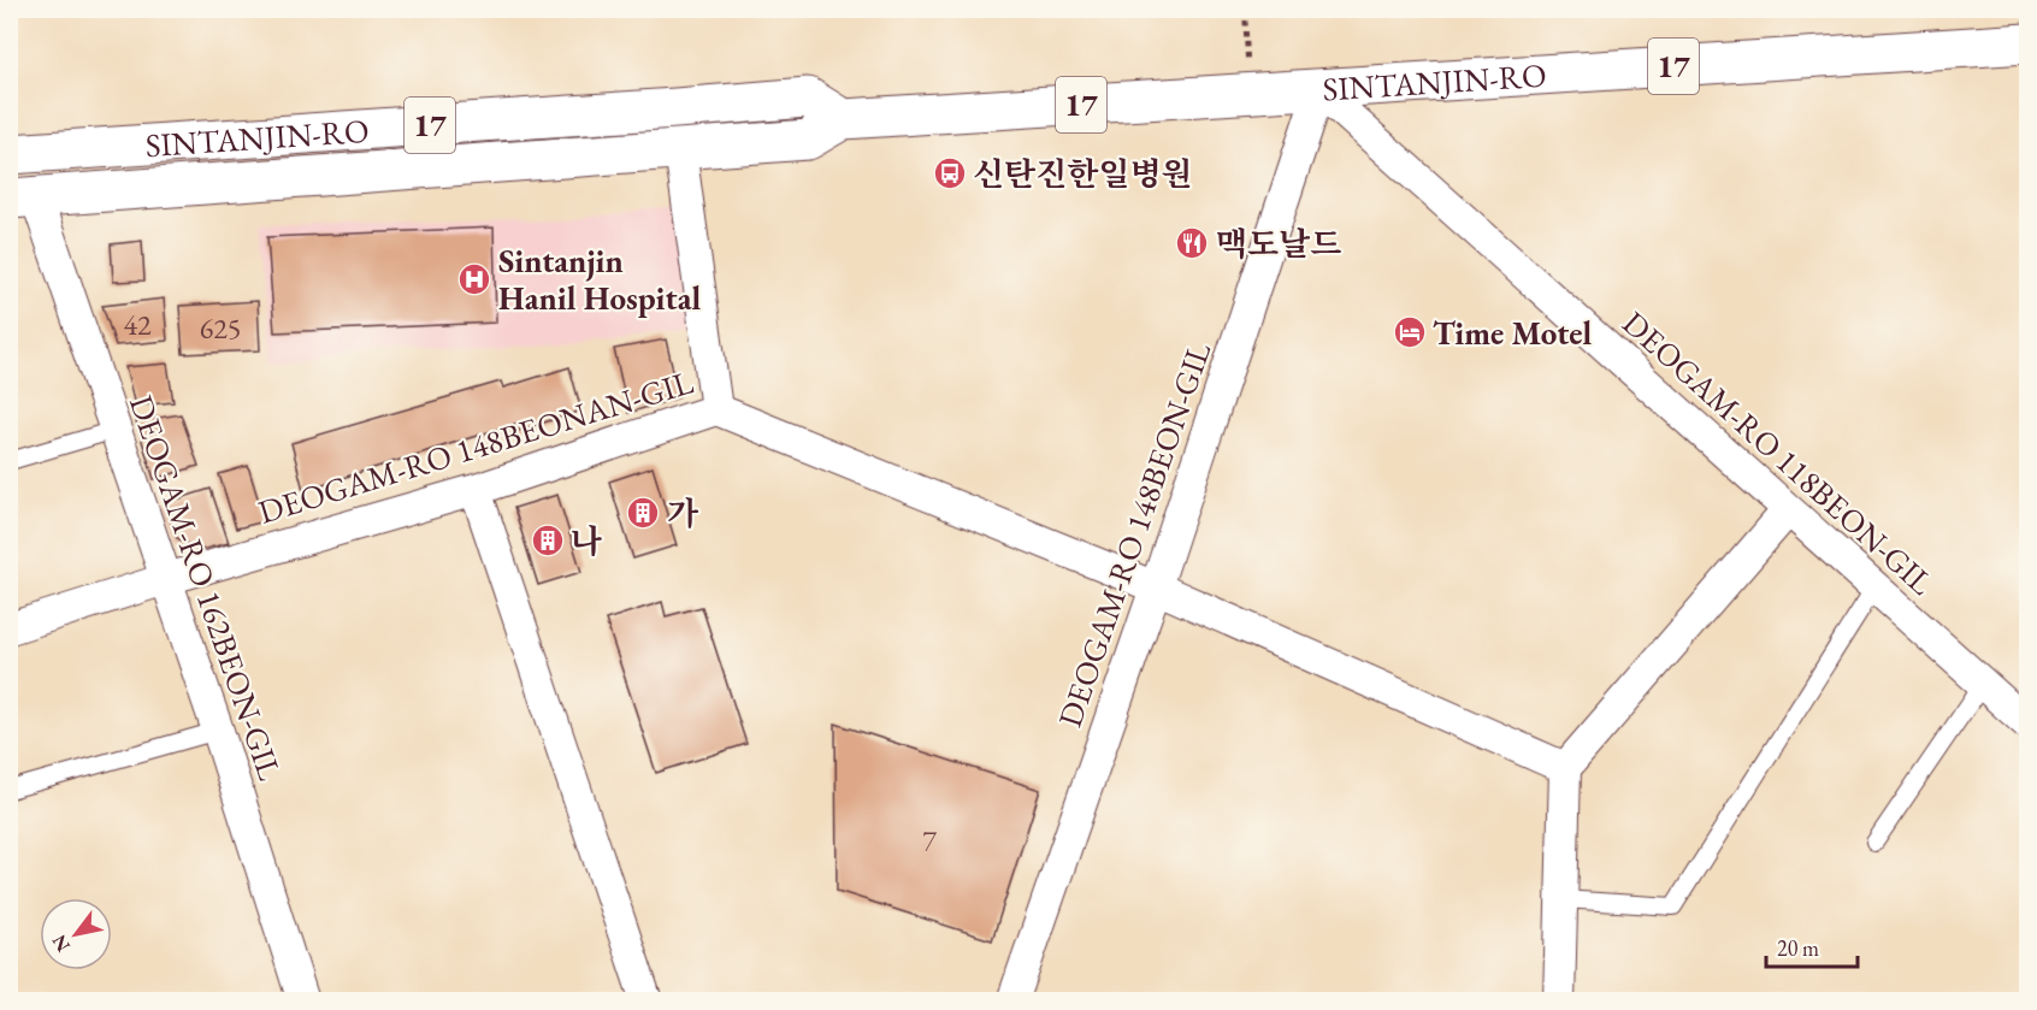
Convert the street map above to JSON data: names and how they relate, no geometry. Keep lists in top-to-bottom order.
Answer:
{
  "streets": {
    "main road": ["17", "SINTANJIN-RO"],
    "street": [
      "DEOGAM-RO 148BEONAN-GIL",
      "DEOGAM-RO 118BEON-GIL",
      "DEOGAM-RO 148BEON-GIL",
      "DEOGAM-RO 162BEON-GIL"
    ]
  },
  "crossings": [
    ["SINTANJIN-RO", "DEOGAM-RO 118BEON-GIL"],
    ["SINTANJIN-RO", "DEOGAM-RO 148BEON-GIL"],
    ["SINTANJIN-RO", "DEOGAM-RO 162BEON-GIL"],
    ["DEOGAM-RO 148BEONAN-GIL", "DEOGAM-RO 148BEON-GIL"],
    ["DEOGAM-RO 148BEONAN-GIL", "DEOGAM-RO 162BEON-GIL"],
    ["DEOGAM-RO 118BEON-GIL", "DEOGAM-RO 148BEON-GIL"]
  ],
  "places": {
    "bus stop": ["신탄진한일병원"],
    "restaurant": ["맥도날드"],
    "hospital": ["Sintanjin Hanil Hospital"],
    "hotel": ["Time Motel"],
    "building": ["가", "나"]
  },
  "house_numbers": ["42", "625", "7"],
  "scale_bar": "20 m",
  "north": "bottom left"
}
